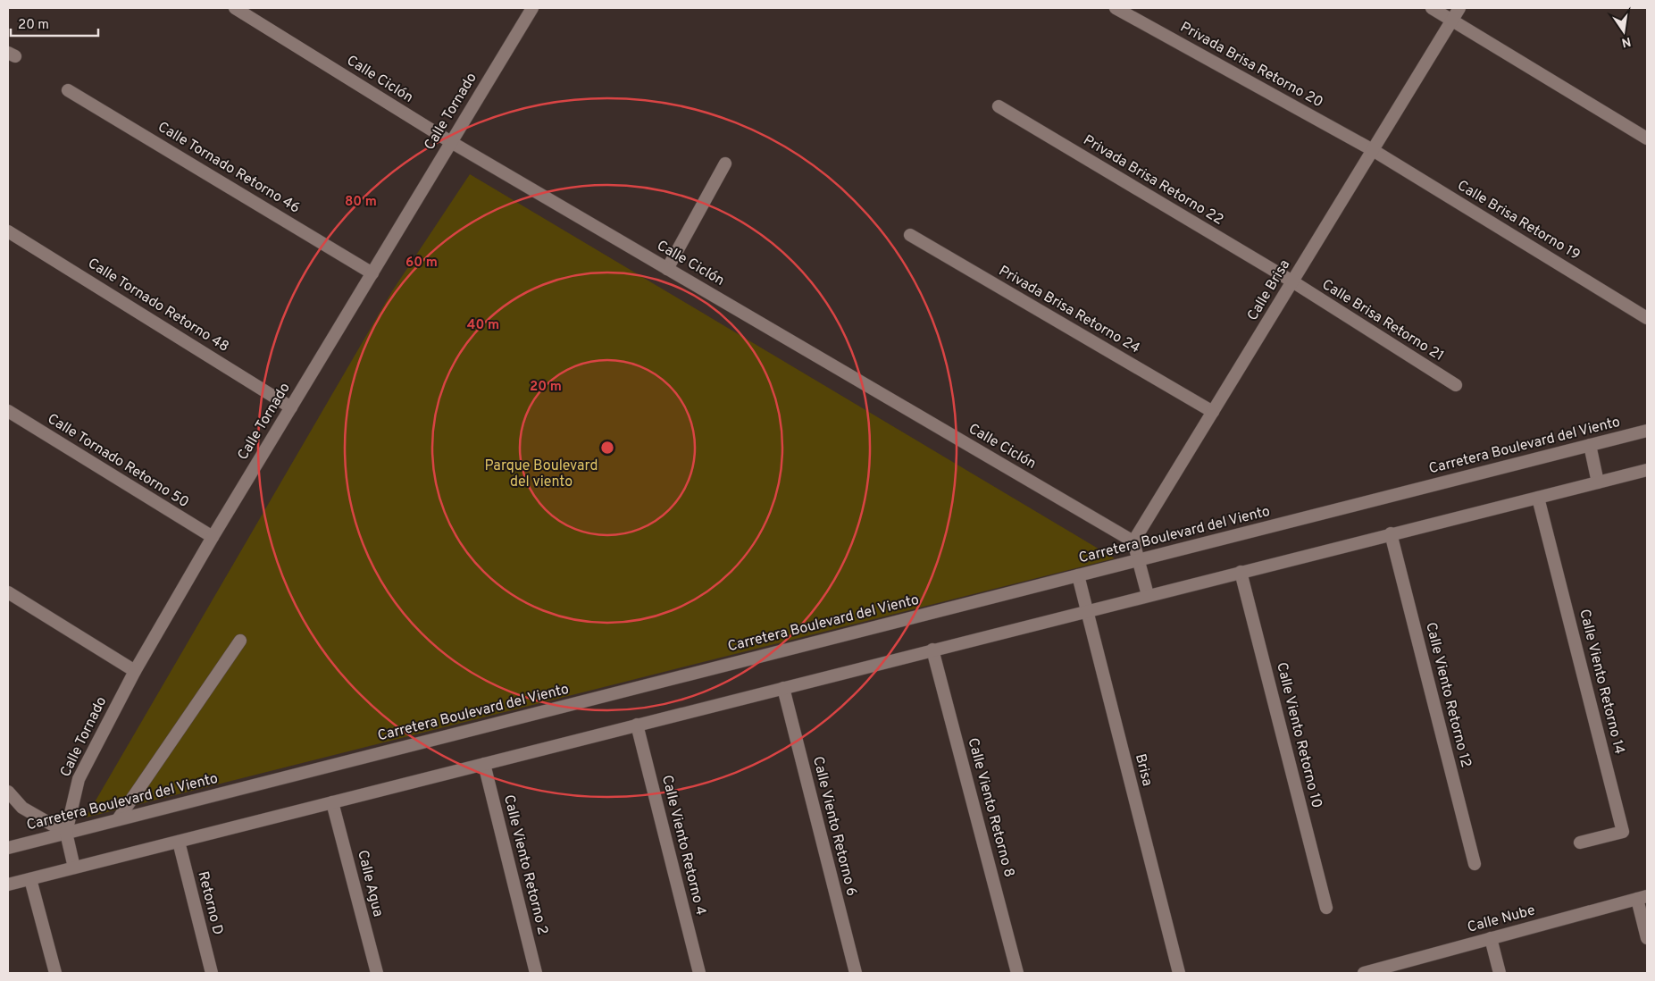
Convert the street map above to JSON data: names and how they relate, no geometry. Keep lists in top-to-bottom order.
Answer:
{
  "streets": {
    "street": [
      "Privada Brisa Retorno 20",
      "Calle Ciclón",
      "Calle Tornado",
      "Calle Tornado Retorno 46",
      "Privada Brisa Retorno 22",
      "Calle Brisa Retorno 19",
      "Calle Brisa",
      "Calle Tornado Retorno 48",
      "Privada Brisa Retorno 24",
      "Calle Brisa Retorno 21",
      "Carretera Boulevard del Viento",
      "Calle Tornado Retorno 50",
      "Calle Viento Retorno 14",
      "Calle Viento Retorno 12",
      "Calle Viento Retorno 10",
      "Brisa",
      "Calle Viento Retorno 8",
      "Calle Viento Retorno 6",
      "Calle Viento Retorno 4",
      "Calle Viento Retorno 2",
      "Calle Agua",
      "Retorno D",
      "Calle Nube"
    ]
  },
  "crossings": [
    ["Privada Brisa Retorno 20", "Calle Brisa Retorno 19"],
    ["Privada Brisa Retorno 20", "Calle Brisa"],
    ["Calle Ciclón", "Calle Tornado"],
    ["Calle Ciclón", "Calle Brisa"],
    ["Calle Tornado", "Calle Tornado Retorno 46"],
    ["Calle Tornado", "Calle Tornado Retorno 48"],
    ["Calle Tornado", "Carretera Boulevard del Viento"],
    ["Calle Tornado", "Calle Tornado Retorno 50"],
    ["Privada Brisa Retorno 22", "Calle Brisa"],
    ["Privada Brisa Retorno 22", "Calle Brisa Retorno 21"],
    ["Calle Brisa Retorno 19", "Calle Brisa"],
    ["Calle Brisa", "Privada Brisa Retorno 24"],
    ["Calle Brisa", "Calle Brisa Retorno 21"],
    ["Carretera Boulevard del Viento", "Brisa"]
  ],
  "parks": ["Parque Boulevard del viento"],
  "scale_bar": "20 m",
  "north": "bottom",
  "rings": [
    "80 m",
    "60 m",
    "40 m",
    "20 m"
  ]
}
